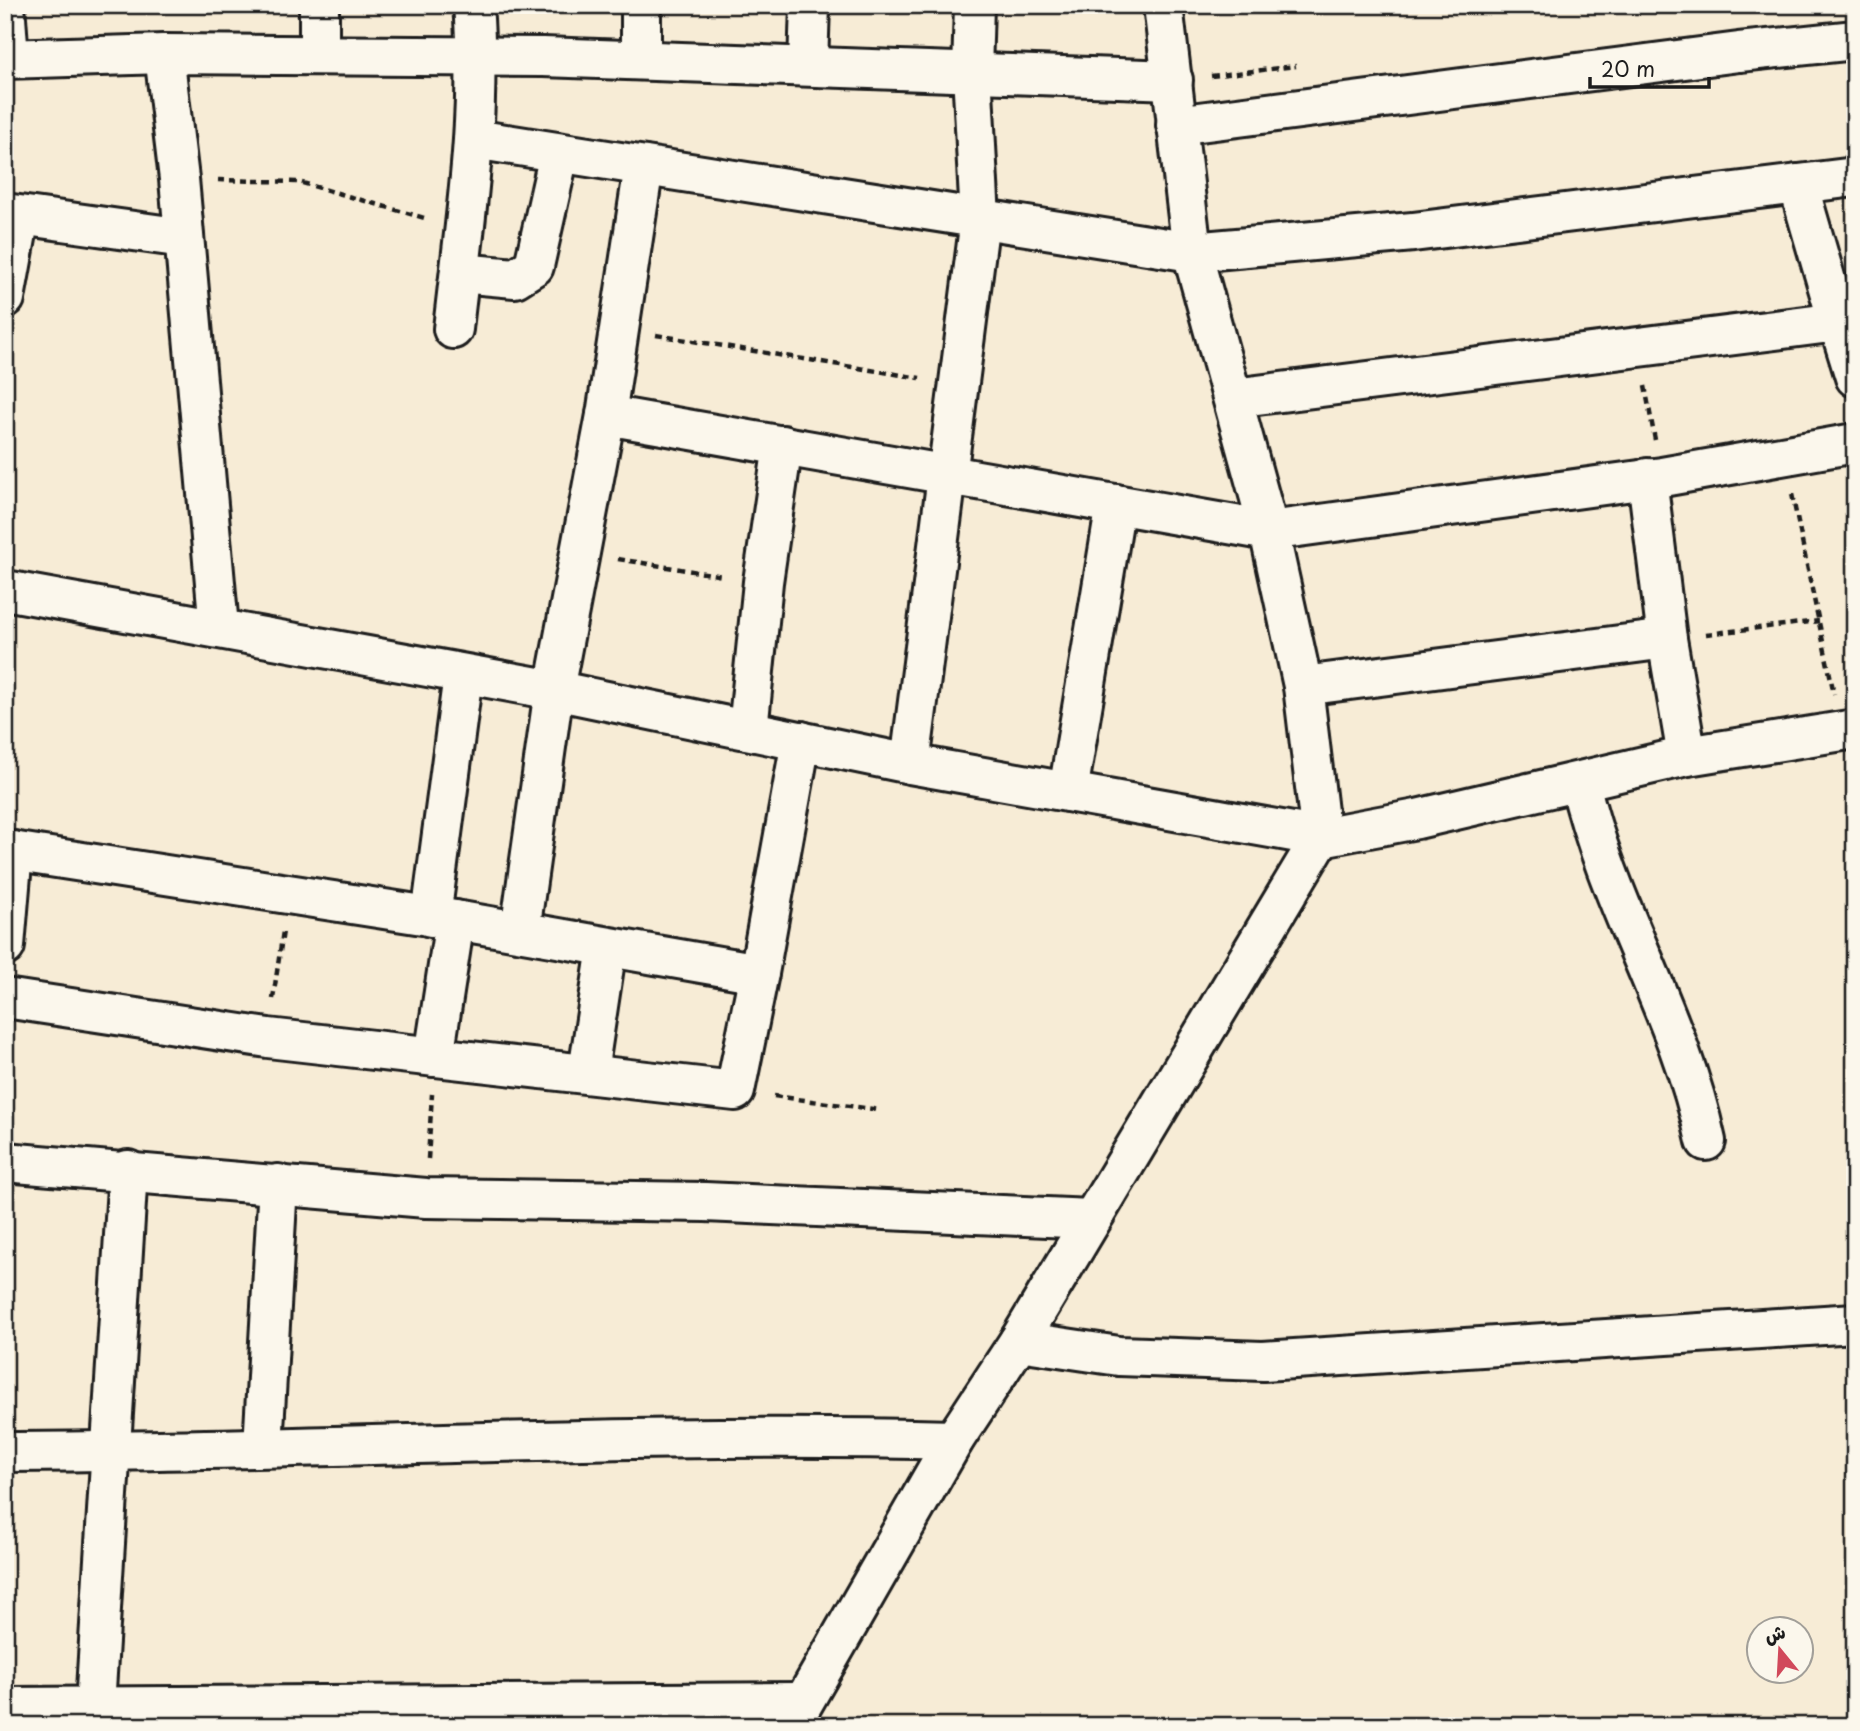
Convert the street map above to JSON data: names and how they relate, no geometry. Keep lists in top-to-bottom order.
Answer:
{
  "scale_bar": "20 m",
  "north": "top"
}
